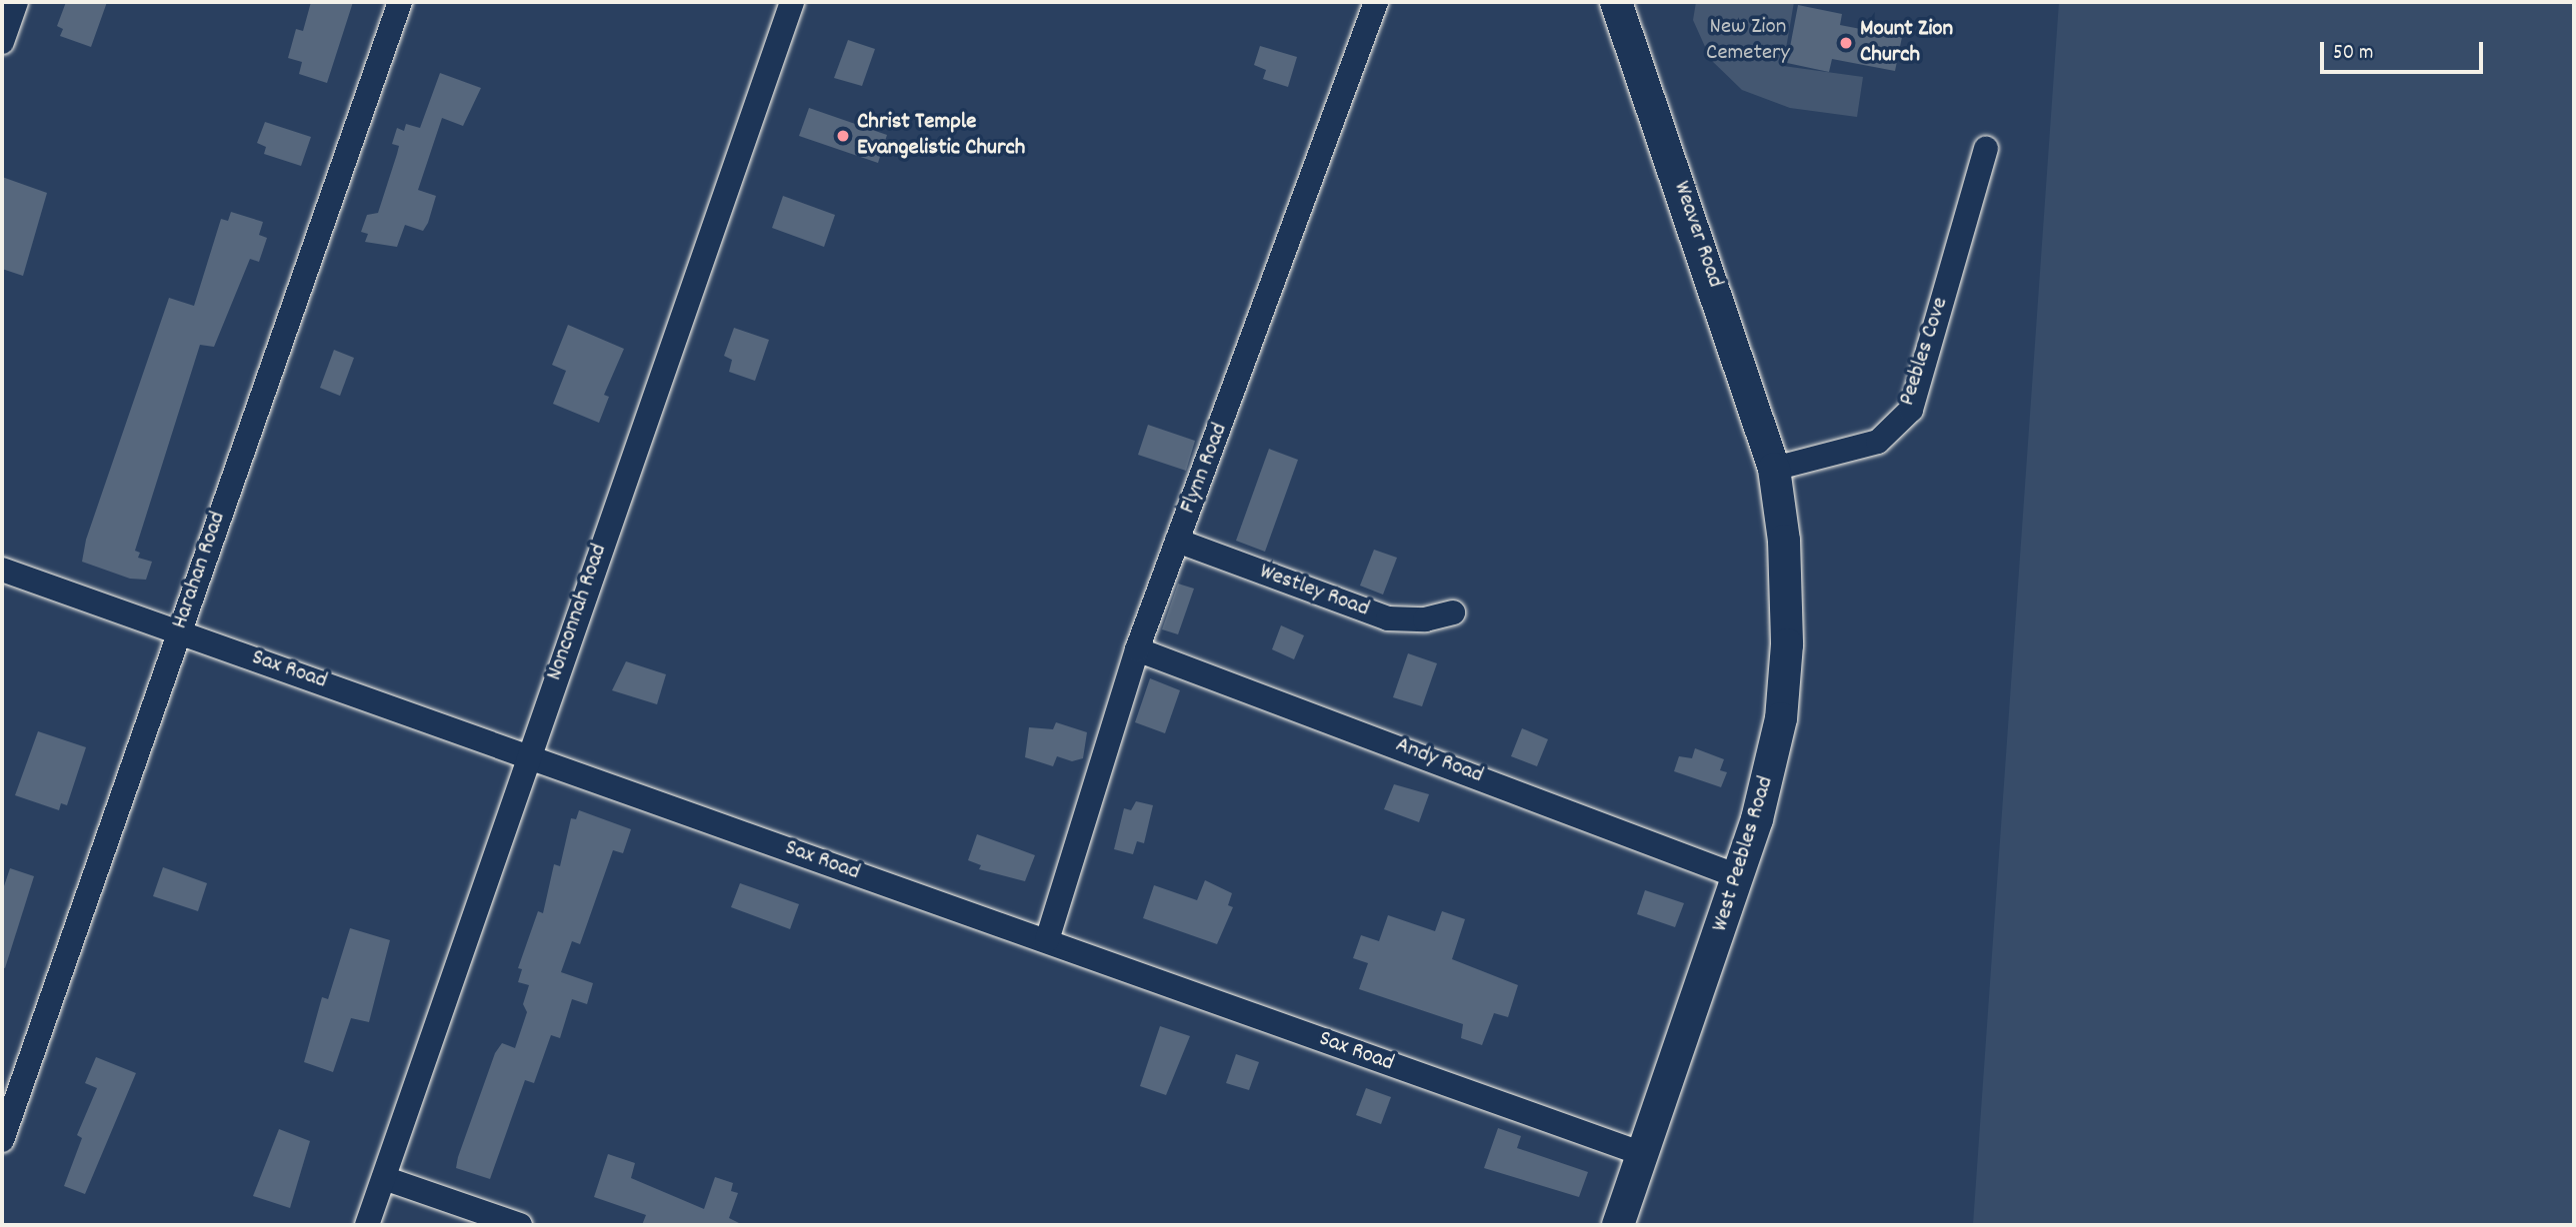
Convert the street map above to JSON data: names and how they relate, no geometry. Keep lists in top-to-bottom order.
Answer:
{
  "streets": {
    "main road": ["Weaver Road", "West Peebles Road"],
    "street": [
      "Peebles Cove",
      "Flynn Road",
      "Harahan Road",
      "Westley Road",
      "Nonconnah Road",
      "Sax Road",
      "Andy Road"
    ]
  },
  "crossings": [
    ["Weaver Road", "Peebles Cove"],
    ["Weaver Road", "West Peebles Road"],
    ["Peebles Cove", "West Peebles Road"],
    ["Flynn Road", "Westley Road"],
    ["Flynn Road", "Sax Road"],
    ["Flynn Road", "Andy Road"],
    ["Harahan Road", "Sax Road"],
    ["Nonconnah Road", "Sax Road"],
    ["Sax Road", "West Peebles Road"],
    ["Andy Road", "West Peebles Road"]
  ],
  "parks": ["New Zion Cemetery"],
  "places": ["Mount Zion Church", "Christ Temple Evangelistic Church"],
  "scale_bar": "50 m"
}
